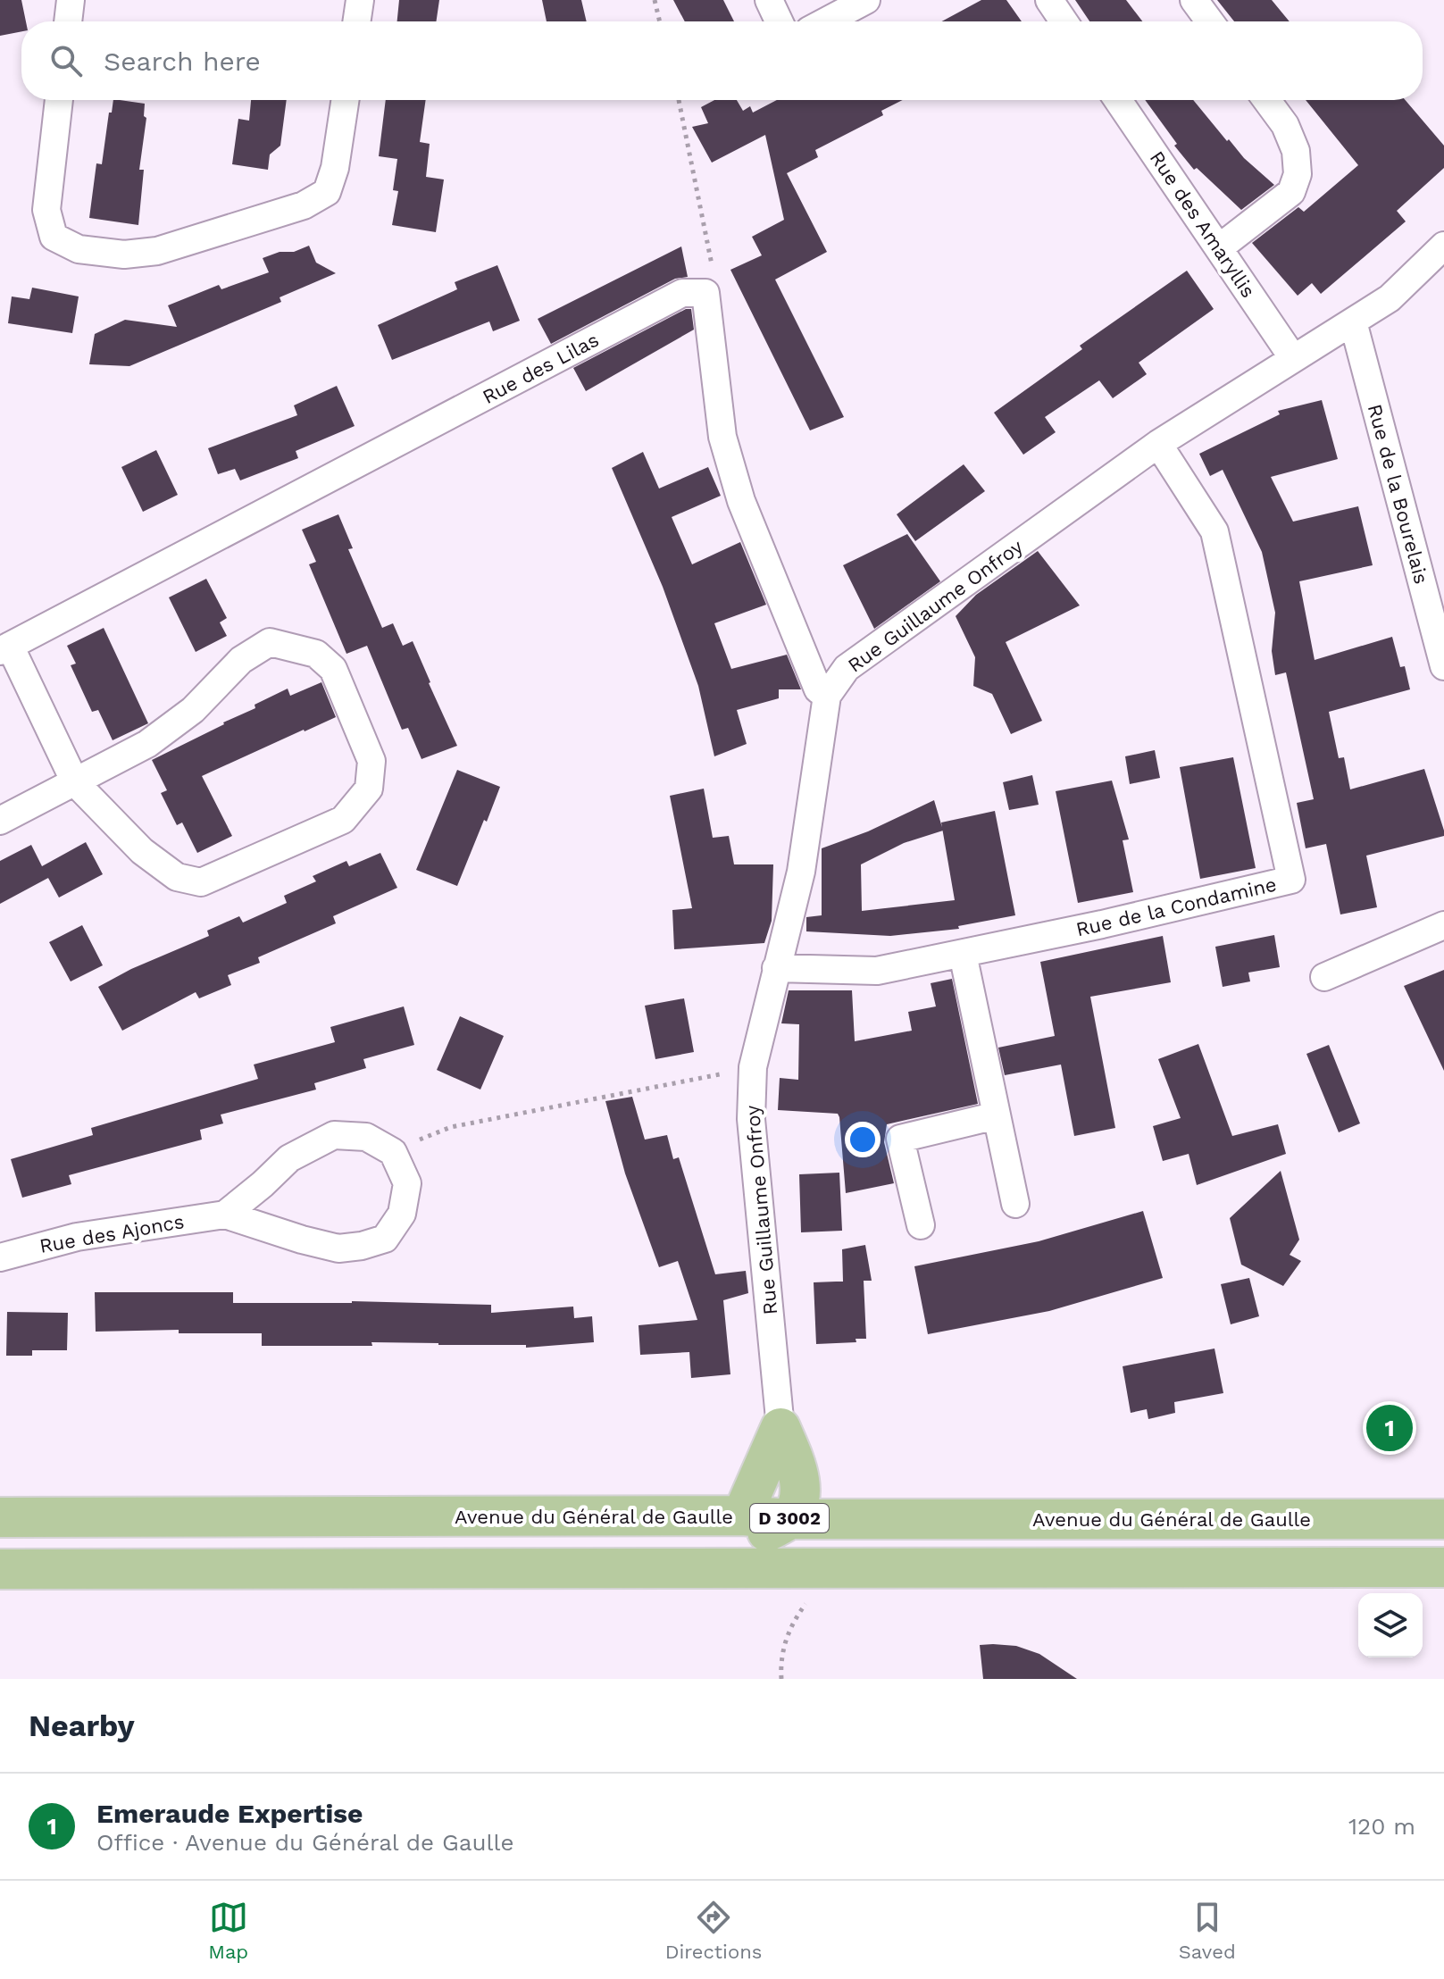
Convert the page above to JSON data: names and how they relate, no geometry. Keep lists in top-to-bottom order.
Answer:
{
  "streets": {
    "main road": ["Avenue du Général de Gaulle", "D 3002"],
    "street": [
      "Rue des Amaryllis",
      "Rue des Lilas",
      "Rue de la Bourelais",
      "Rue Guillaume Onfroy",
      "Rue de la Condamine",
      "Rue des Ajoncs"
    ]
  },
  "crossings": [
    ["Rue des Amaryllis", "Rue Guillaume Onfroy"],
    ["Rue de la Bourelais", "Rue Guillaume Onfroy"],
    ["Rue Guillaume Onfroy", "Rue de la Condamine"],
    ["Rue Guillaume Onfroy", "D 3002"],
    ["Avenue du Général de Gaulle", "D 3002"]
  ],
  "page": {
    "search": "Search here",
    "pins": "1",
    "heading": "Nearby",
    "list": [
      {
        "mark": "1",
        "name": "Emeraude Expertise",
        "note": "Office · Avenue du Général de Gaulle",
        "value": "120 m"
      }
    ],
    "nav": ["Map", "Directions", "Saved"]
  }
}
